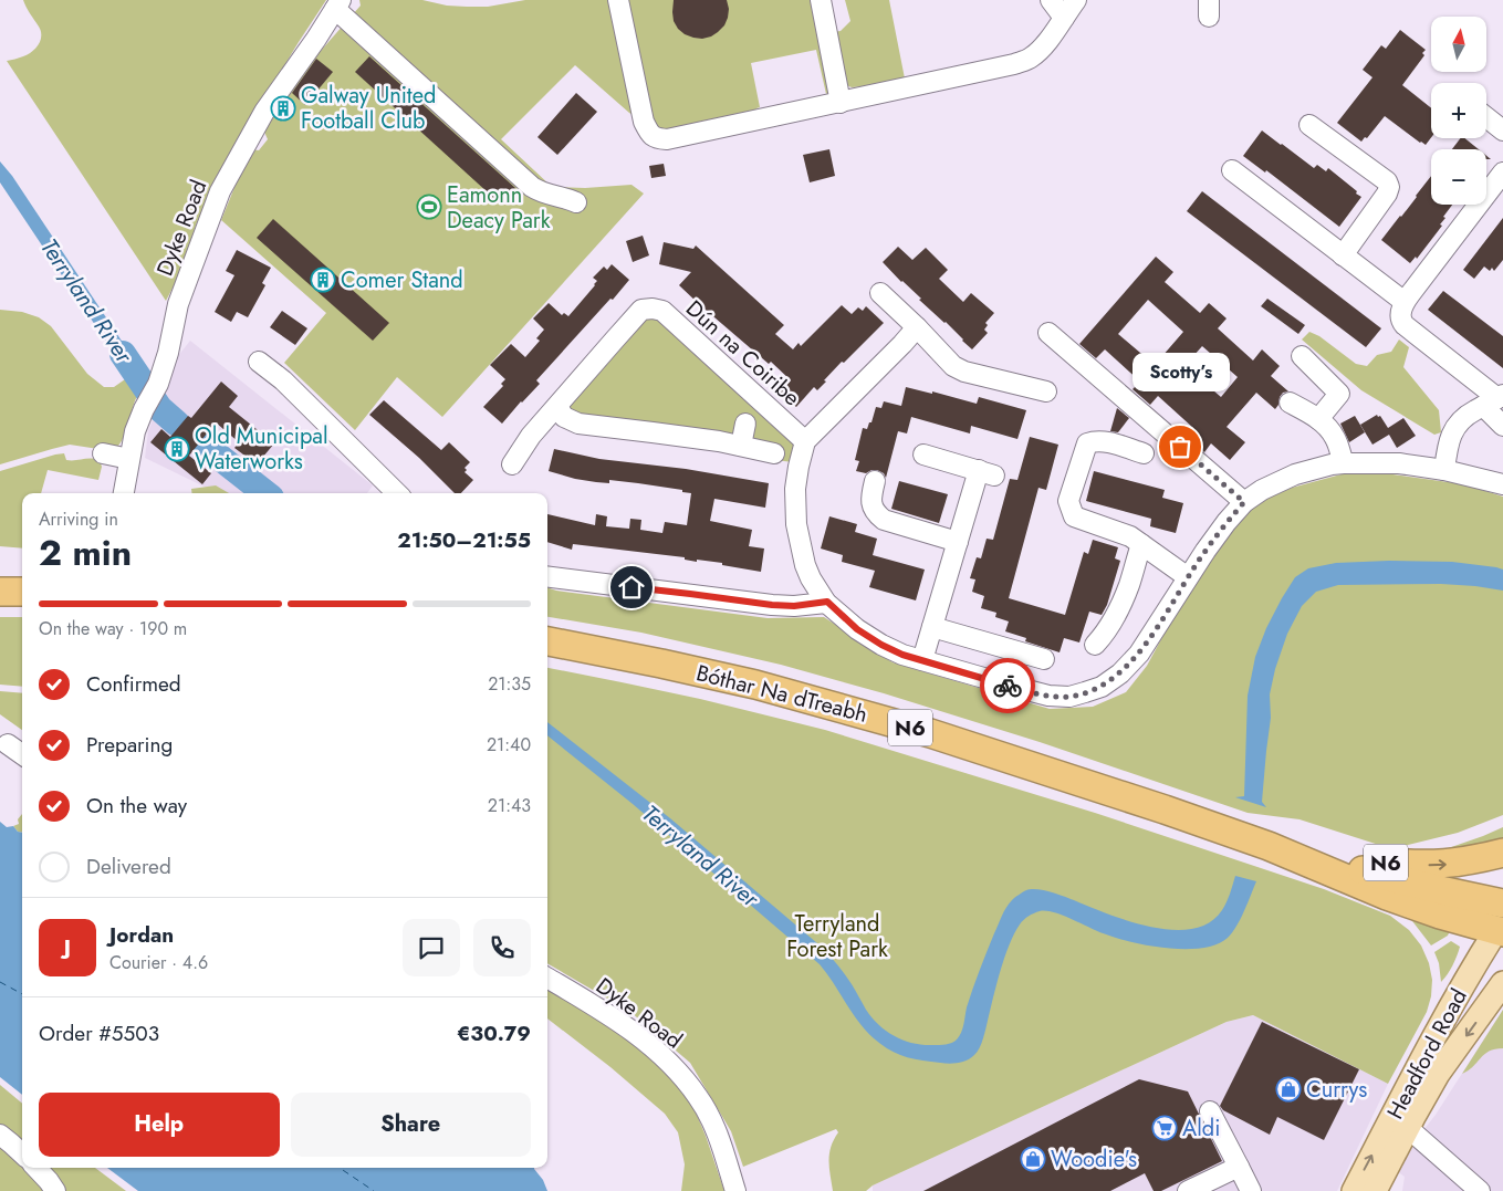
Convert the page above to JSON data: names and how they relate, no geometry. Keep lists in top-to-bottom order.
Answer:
{
  "streets": {
    "highway": ["Bóthar Na dTreabh", "N6"],
    "main road": ["Headford Road"],
    "street": ["Dyke Road", "Dún na Coiribe"]
  },
  "crossings": [
    ["Bóthar Na dTreabh", "N6"],
    ["Bóthar Na dTreabh", "Headford Road"]
  ],
  "water": ["Terryland River"],
  "parks": ["Terryland Forest Park"],
  "places": {
    "building": ["Galway United Football Club", "Comer Stand", "Old Municipal Waterworks"],
    "sports": ["Eamonn Deacy Park"],
    "other": ["Scotty’s"],
    "shop": ["Currys", "Woodie's"],
    "supermarket": ["Aldi"]
  },
  "north": "top",
  "page": {
    "map_buttons": ["+", "−"],
    "bubble": "Scotty’s",
    "heading": ["2 min", "Arriving in", "21:50–21:55"],
    "panel": [
      "Jordan",
      "Courier · 4.6",
      "Order #5503",
      "€30.79"
    ],
    "bar": "On the way · 190 m",
    "list": [
      ["Confirmed", "21:35"],
      ["Preparing", "21:40"],
      ["On the way", "21:43"],
      "Delivered"
    ],
    "round": "J",
    "buttons": ["Help", "Share"]
  }
}
